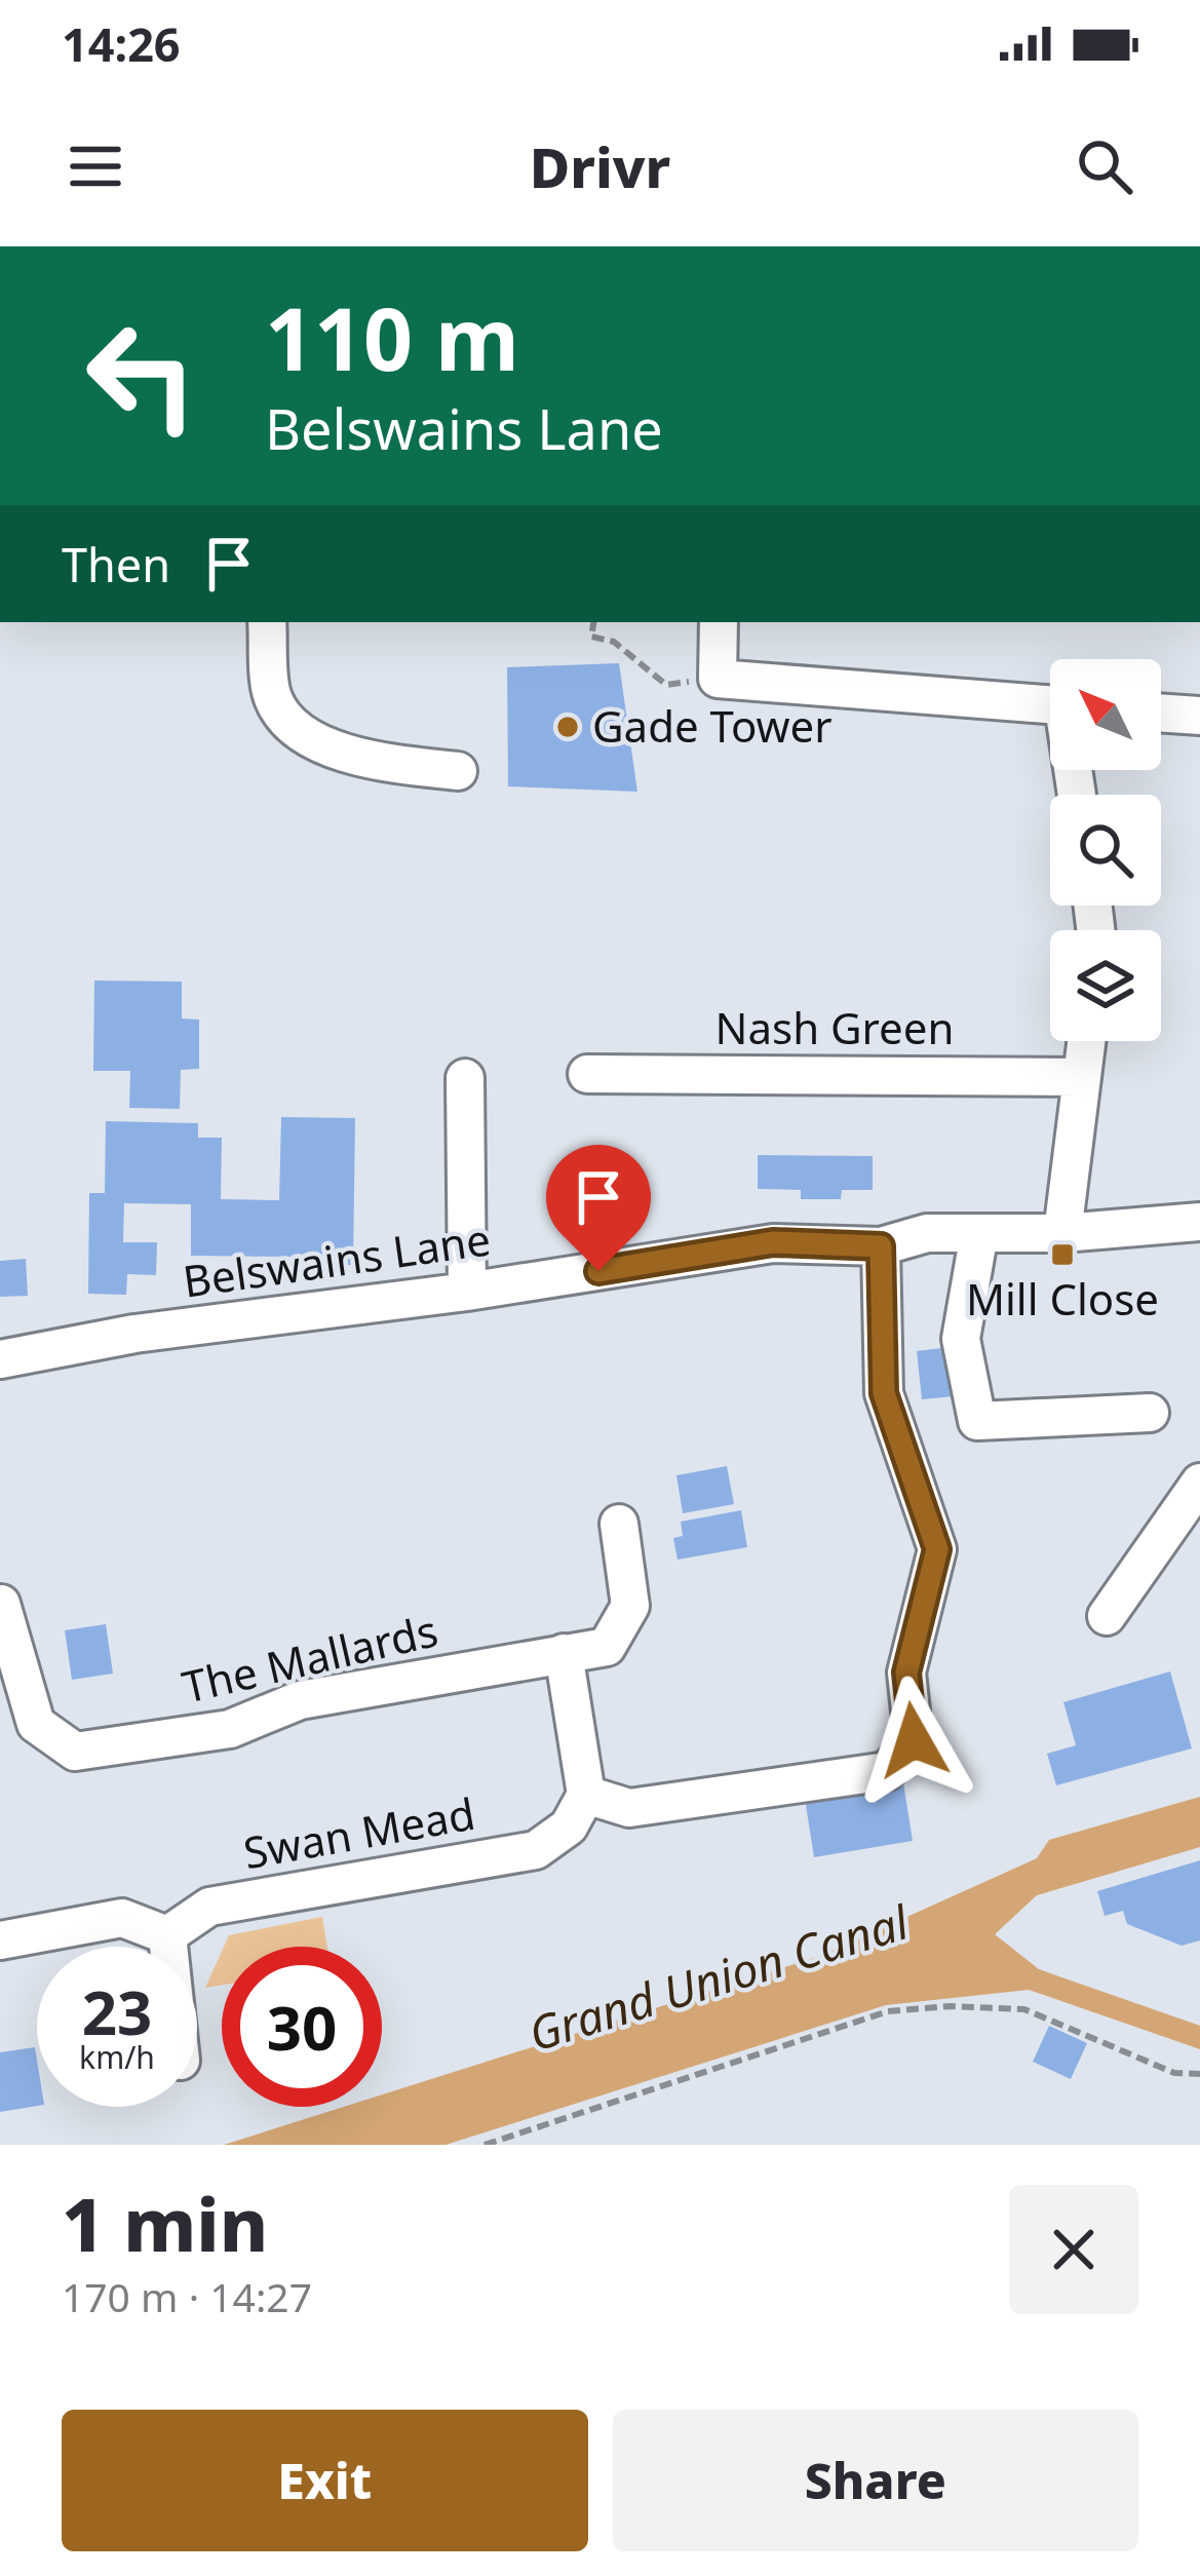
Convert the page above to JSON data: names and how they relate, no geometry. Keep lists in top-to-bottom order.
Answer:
{
  "streets": {
    "street": [
      "Nash Green",
      "Belswains Lane",
      "The Mallards",
      "Swan Mead"
    ]
  },
  "water": ["Grand Union Canal"],
  "places": {
    "other": ["Gade Tower"],
    "transit": ["Mill Close"]
  },
  "north": "top left",
  "page": {
    "status": "14:26",
    "header": "Drivr",
    "turn": ["110 m", "Belswains Lane"],
    "then": "Then",
    "speed": "23 km/h",
    "limit": "30",
    "heading": ["1 min", "170 m · 14:27"],
    "buttons": ["Exit", "Share"]
  }
}
